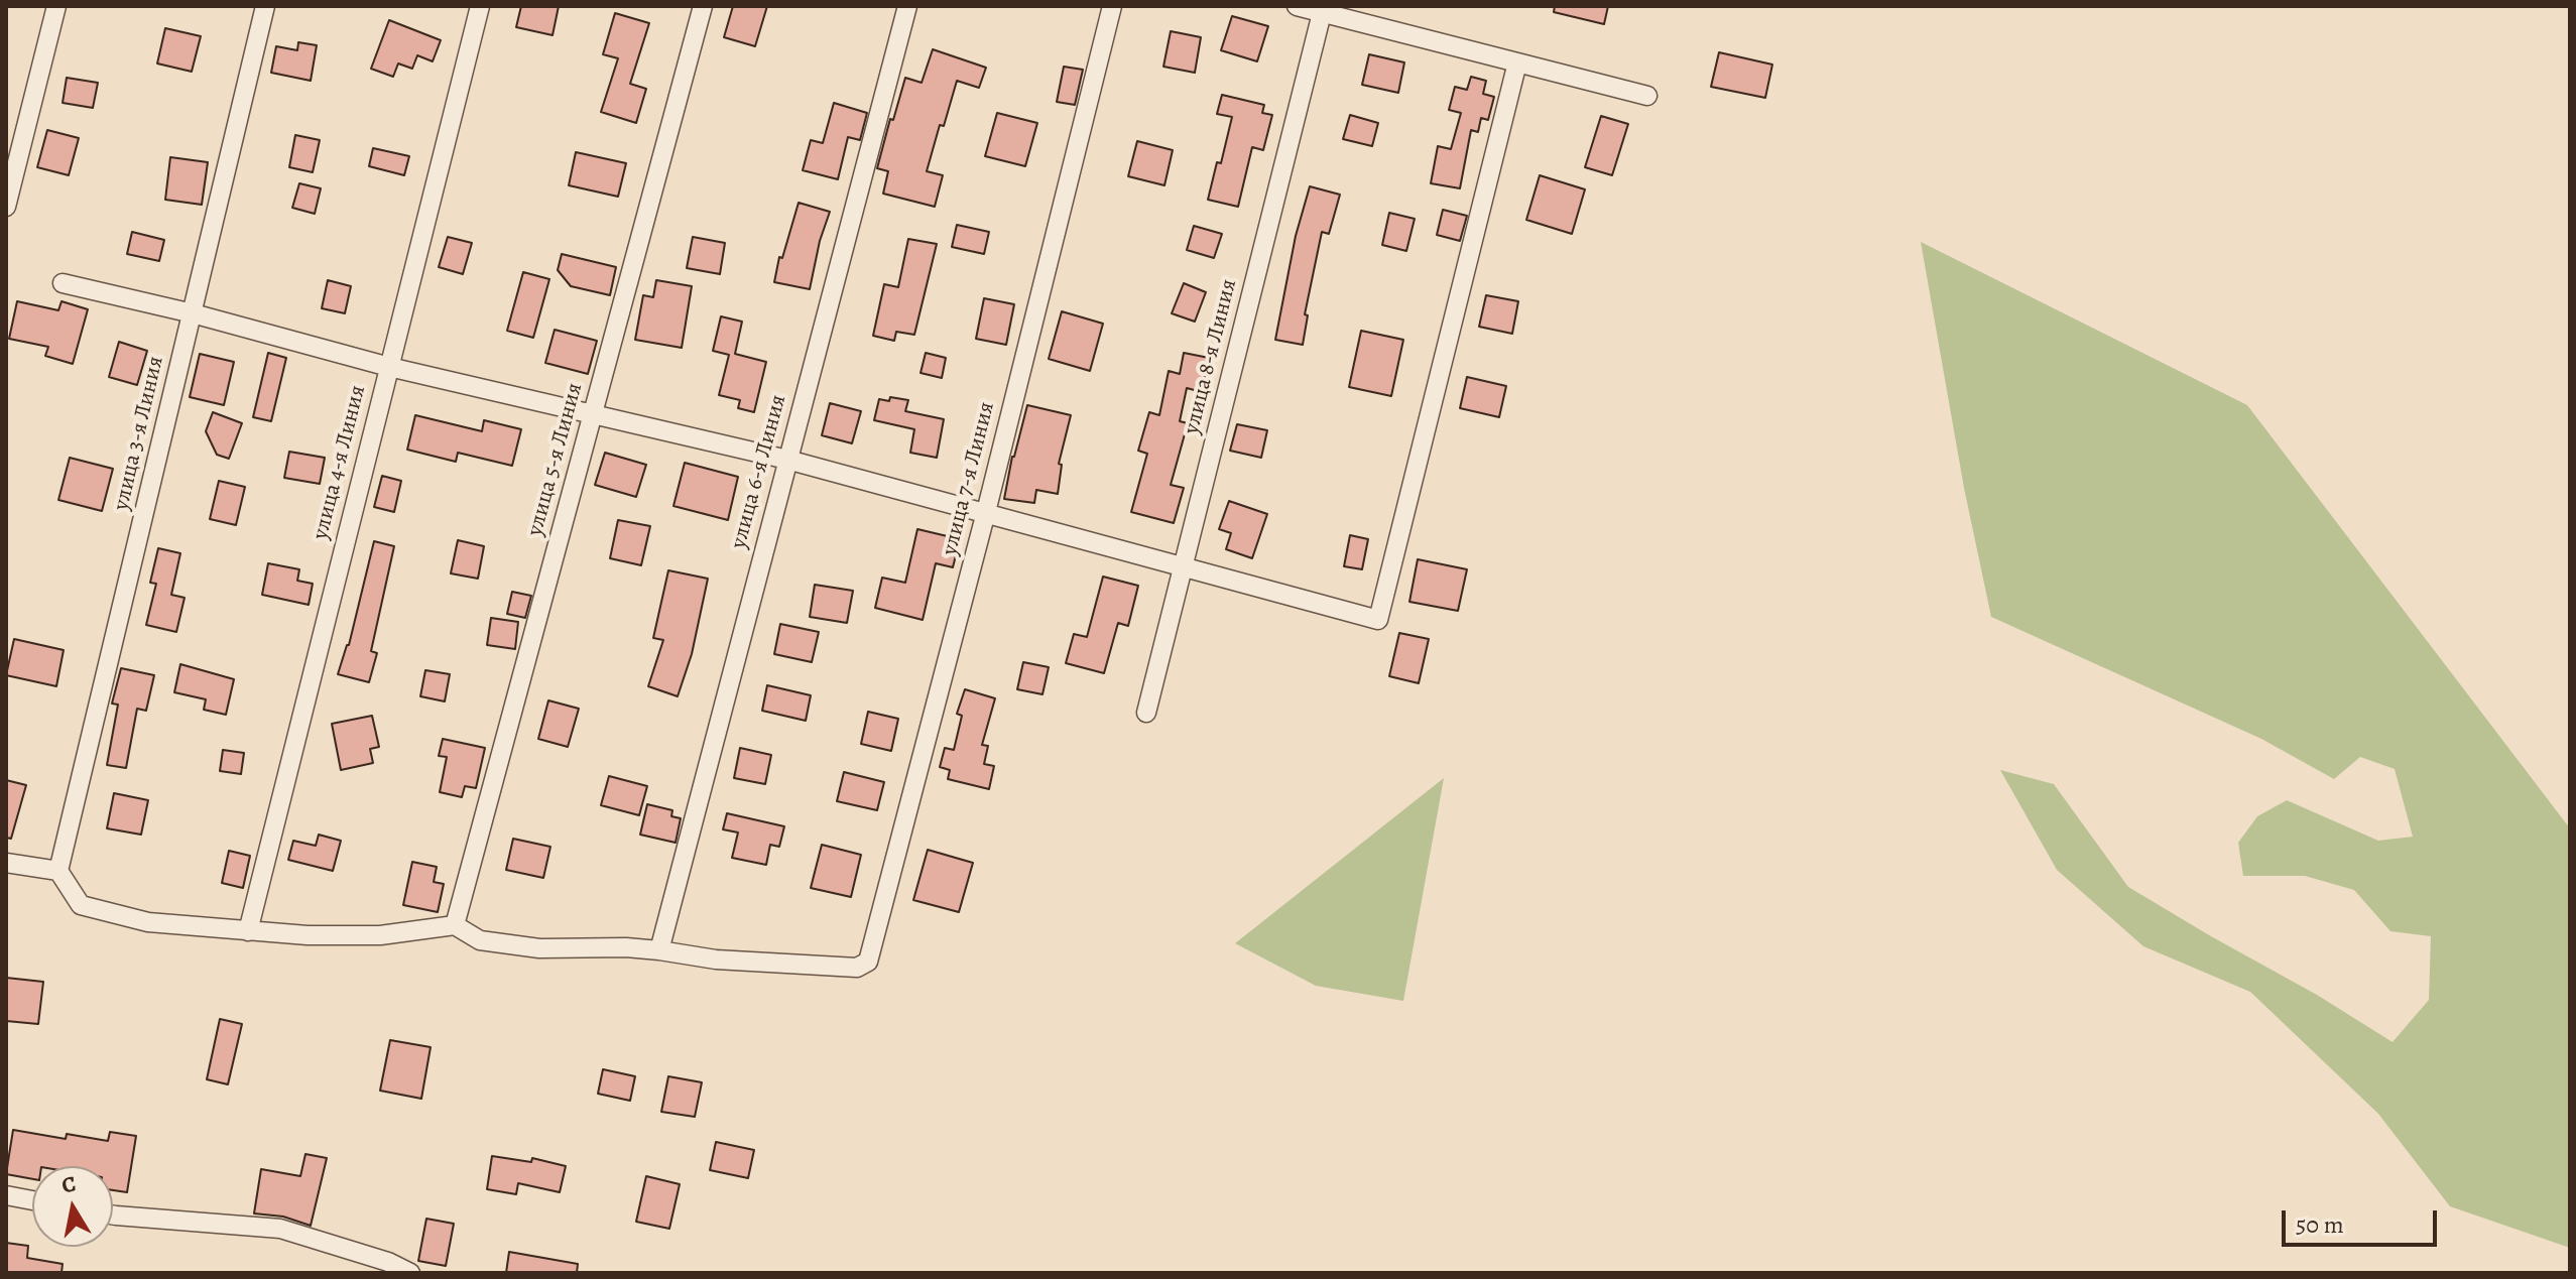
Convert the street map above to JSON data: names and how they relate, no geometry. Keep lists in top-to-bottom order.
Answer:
{
  "streets": {
    "street": [
      "улица 8-я Линия",
      "улица 3-я Линия",
      "улица 5-я Линия",
      "улица 4-я Линия",
      "улица 6-я Линия",
      "улица 7-я Линия"
    ]
  },
  "crossings": [
    ["улица 6-я Линия", "улица 7-я Линия"]
  ],
  "scale_bar": "50 m",
  "north": "top"
}
